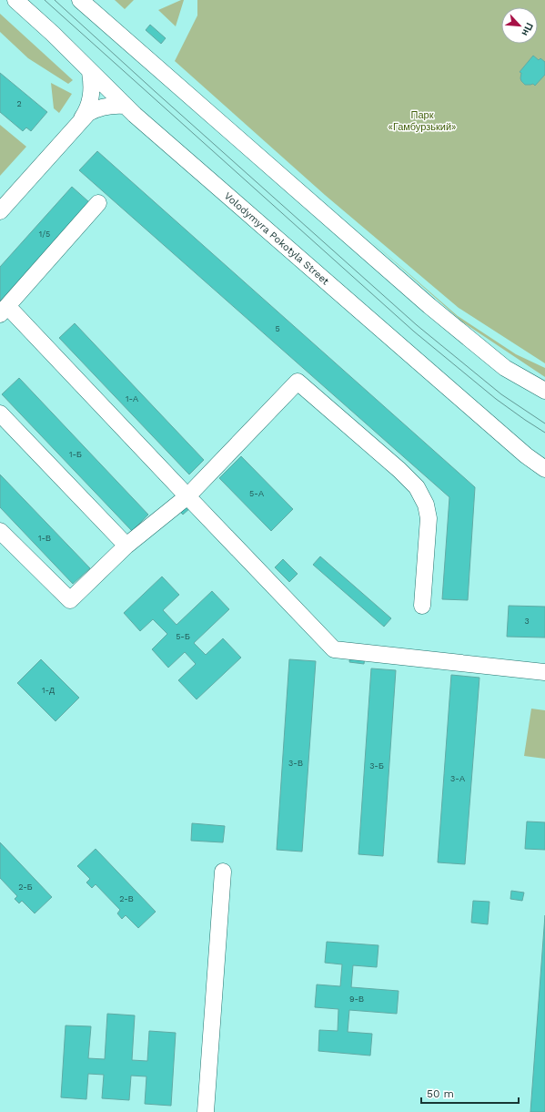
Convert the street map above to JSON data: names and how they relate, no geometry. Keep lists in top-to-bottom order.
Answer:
{
  "streets": {
    "street": ["Volodymyra Pokotyla Street"]
  },
  "parks": ["Парк «Гамбурзький»"],
  "house_numbers": [
    "2",
    "1/5",
    "5",
    "1-А",
    "1-Б",
    "5-А",
    "1-В",
    "3",
    "5-Б",
    "1-Д",
    "3-В",
    "3-Б",
    "3-А",
    "2-Б",
    "2-В",
    "9-В"
  ],
  "scale_bar": "50 m",
  "north": "bottom right"
}
